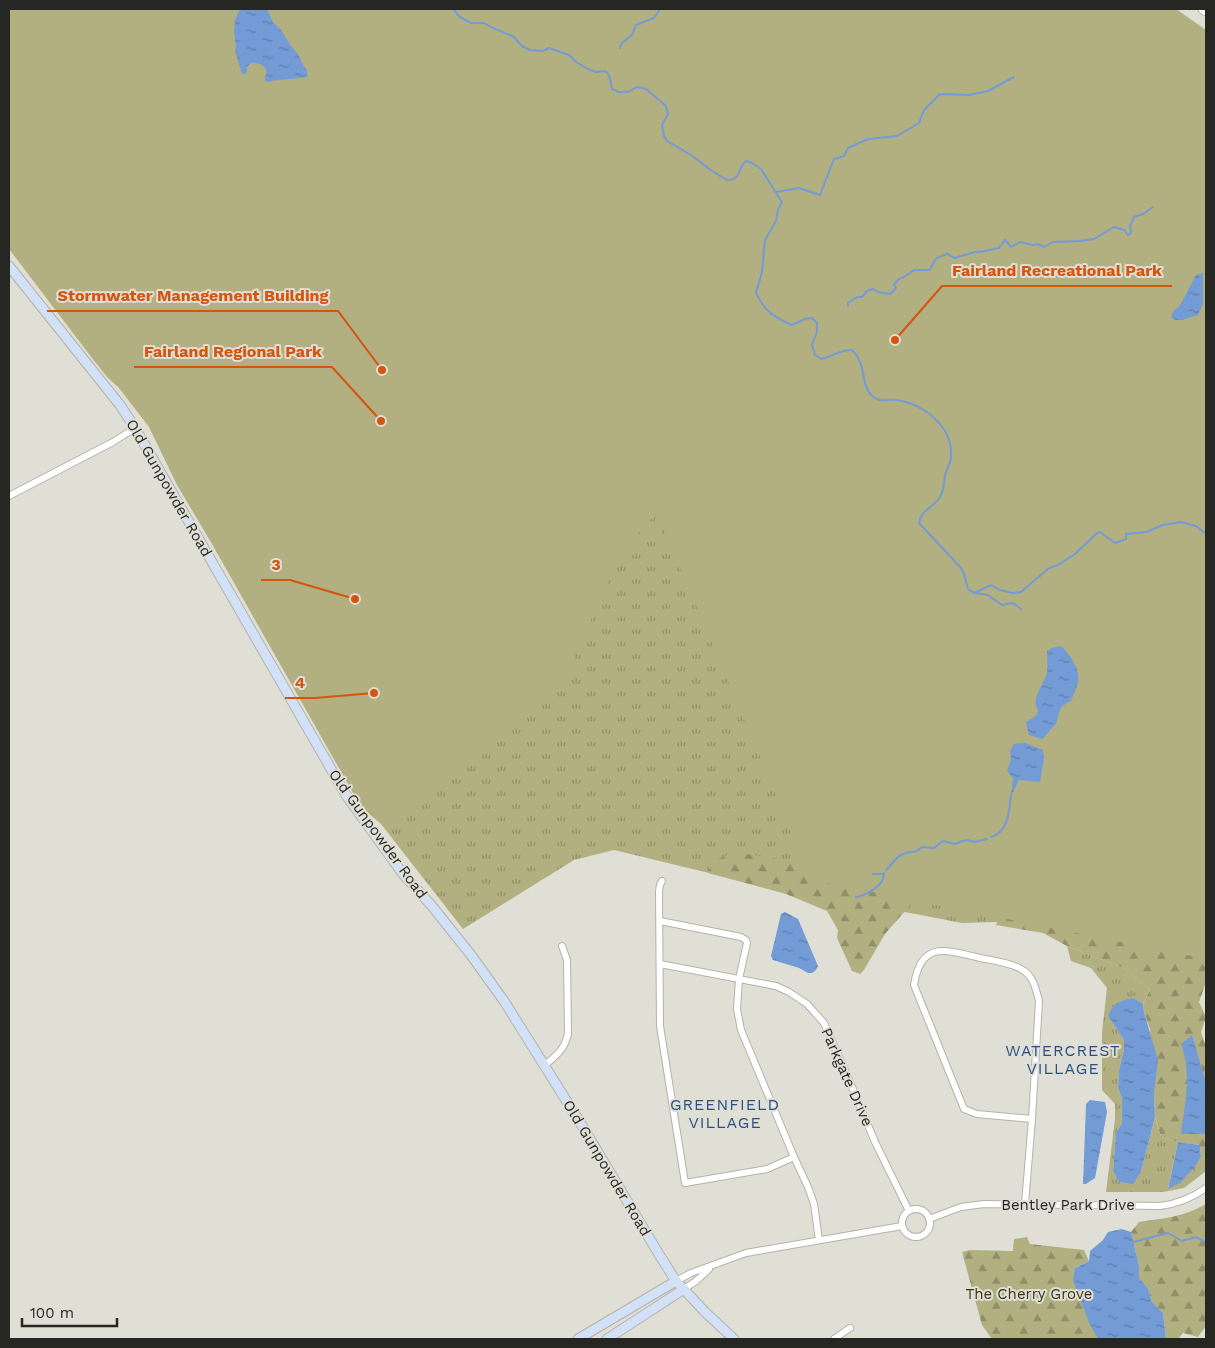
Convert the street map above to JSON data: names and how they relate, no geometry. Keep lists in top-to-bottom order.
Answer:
{
  "streets": {
    "main road": ["Old Gunpowder Road"],
    "street": ["Parkgate Drive", "Bentley Park Drive"]
  },
  "crossings": [
    ["Parkgate Drive", "Bentley Park Drive"]
  ],
  "districts": ["WATERCREST VILLAGE", "GREENFIELD VILLAGE"],
  "parks": ["The Cherry Grove"],
  "places": [
    "Fairland Recreational Park",
    "Stormwater Management Building",
    "Fairland Regional Park",
    "3",
    "4"
  ],
  "scale_bar": "100 m"
}
